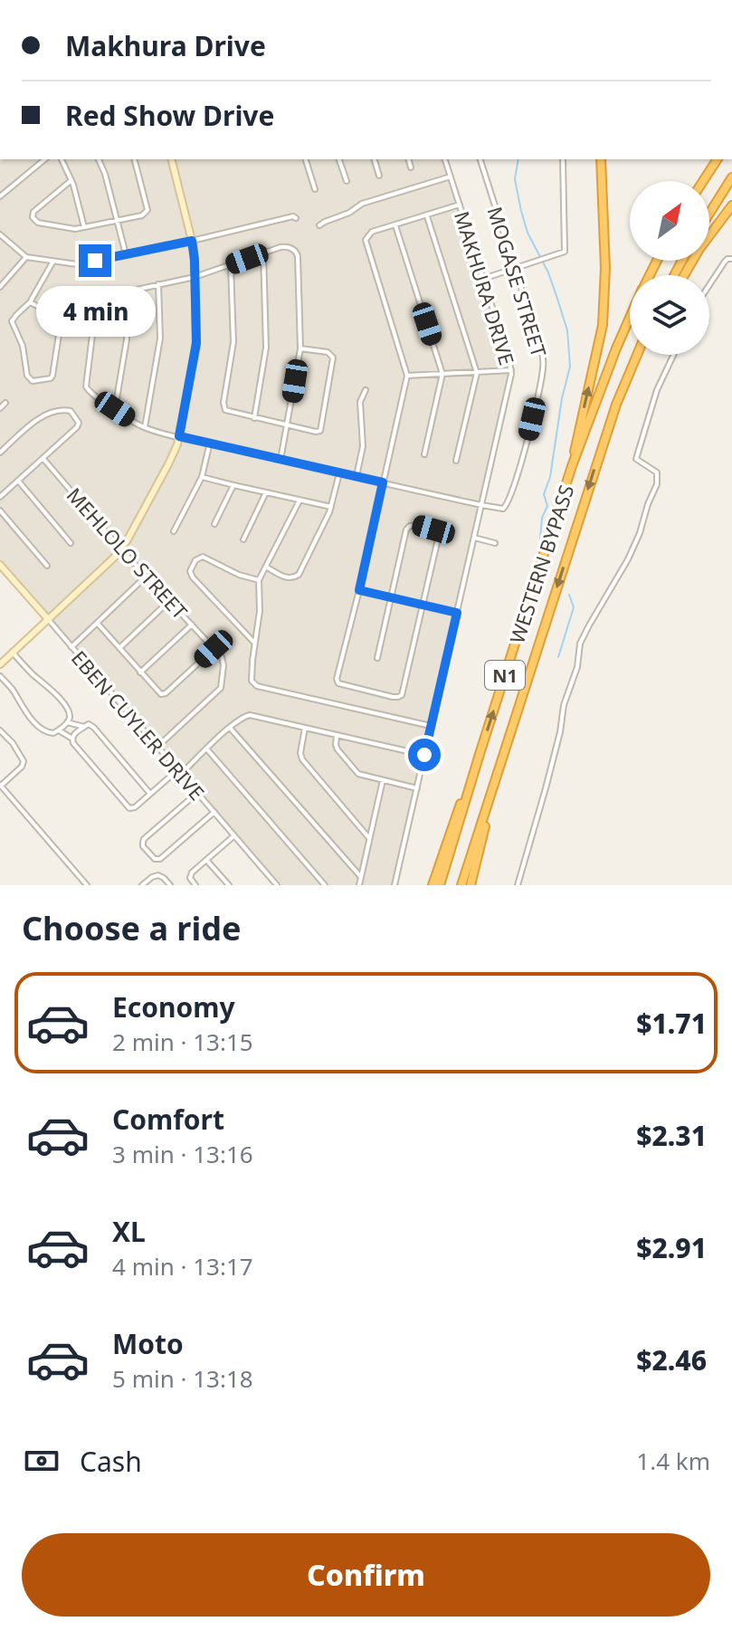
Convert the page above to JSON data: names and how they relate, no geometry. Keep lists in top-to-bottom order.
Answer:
{
  "streets": {
    "highway": ["WESTERN BYPASS", "N1"],
    "street": [
      "MOGASE STREET",
      "MAKHURA DRIVE",
      "MEHLOLO STREET",
      "EBEN CUYLER DRIVE"
    ]
  },
  "crossings": [
    ["MOGASE STREET", "MAKHURA DRIVE"],
    ["MEHLOLO STREET", "EBEN CUYLER DRIVE"]
  ],
  "north": "top right",
  "page": {
    "banner": ["Makhura Drive", "Red Show Drive"],
    "bubble": "4 min",
    "heading": "Choose a ride",
    "list": [
      {
        "name": "Economy",
        "note": "2 min · 13:15",
        "value": "$1.71"
      },
      {
        "name": "Comfort",
        "note": "3 min · 13:16",
        "value": "$2.31"
      },
      {
        "name": "XL",
        "note": "4 min · 13:17",
        "value": "$2.91"
      },
      {
        "name": "Moto",
        "note": "5 min · 13:18",
        "value": "$2.46"
      }
    ],
    "pay": ["Cash", "1.4 km"],
    "buttons": "Confirm"
  }
}
